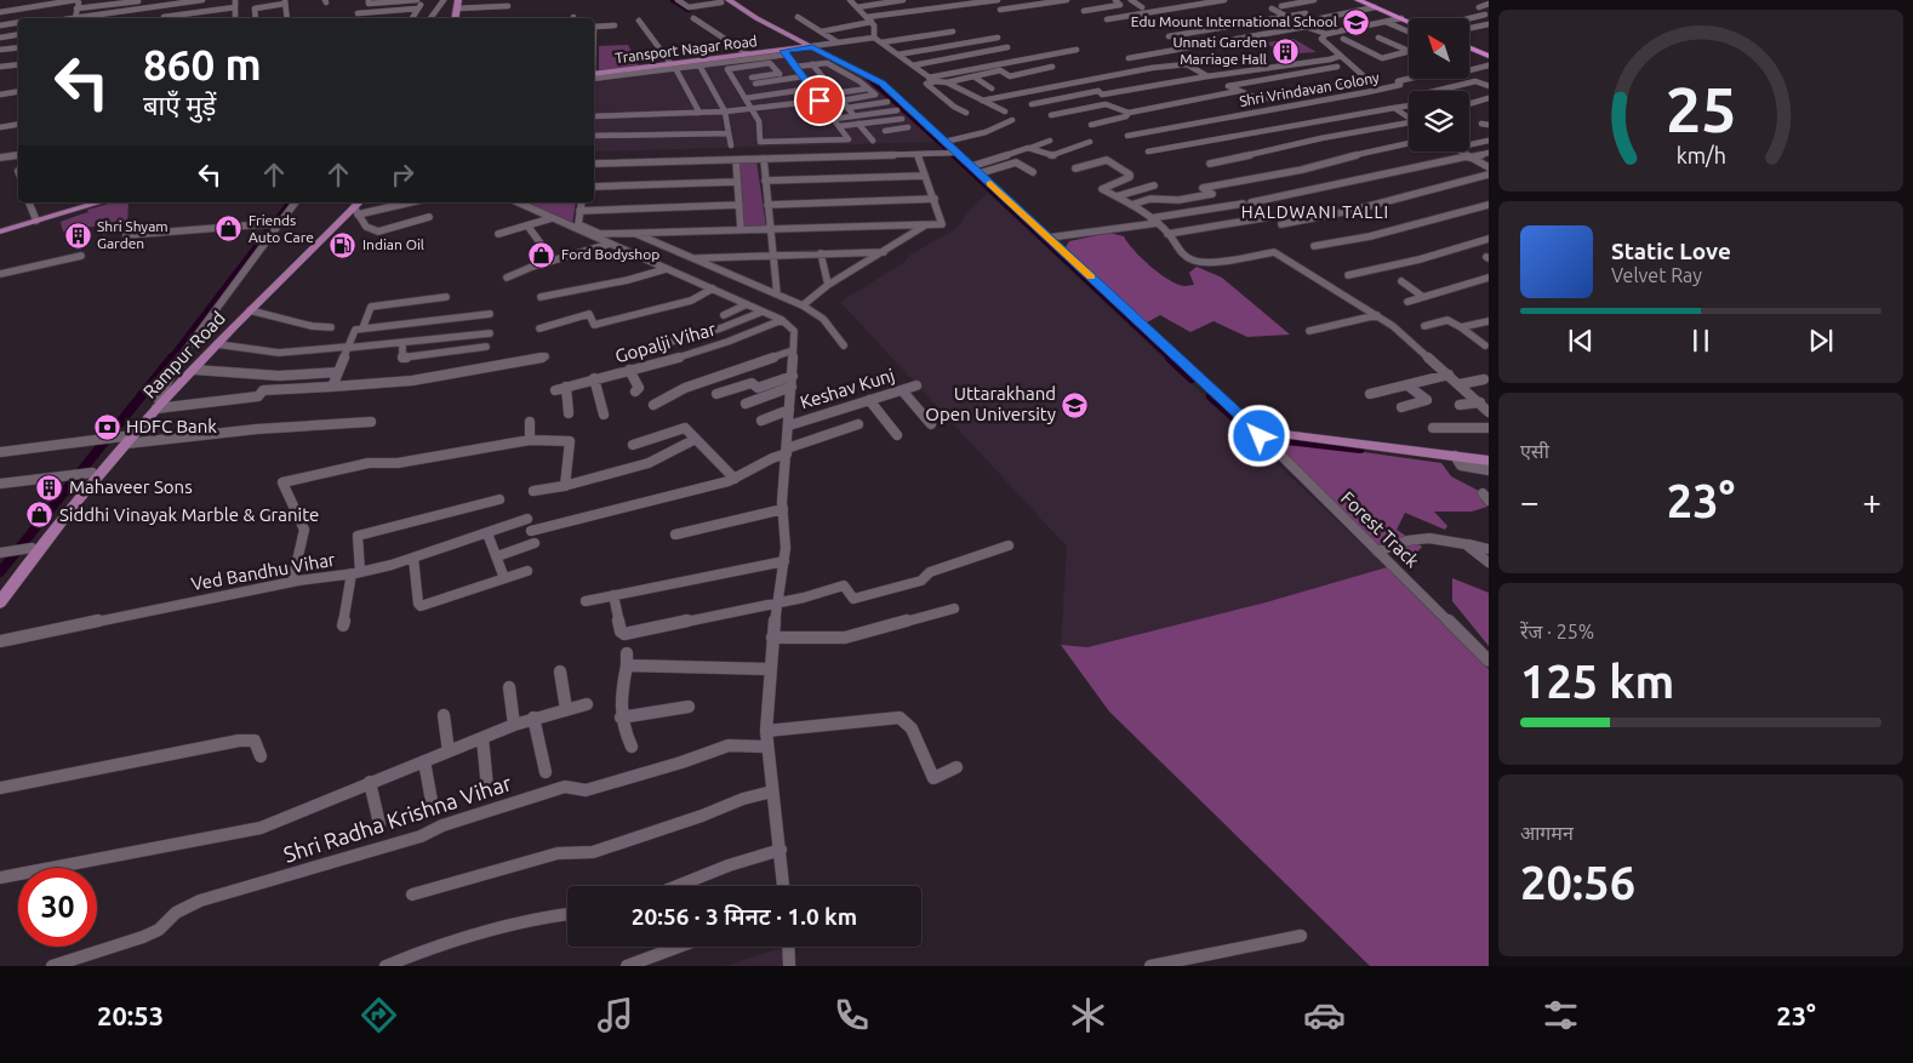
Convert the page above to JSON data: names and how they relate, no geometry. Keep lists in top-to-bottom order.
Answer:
{
  "streets": {
    "main road": ["Transport Nagar Road", "Rampur Road"],
    "street": [
      "Shri Vrindavan Colony",
      "Gopalji Vihar",
      "Keshav Kunj",
      "Forest Track",
      "Ved Bandhu Vihar",
      "Shri Radha Krishna Vihar"
    ]
  },
  "districts": ["HALDWANI TALLI"],
  "places": {
    "school or university": ["Edu Mount International School", "Uttarakhand Open University"],
    "building": ["Unnati Garden Marriage Hall", "Shri Shyam Garden", "Mahaveer Sons"],
    "shop": ["Friends Auto Care", "Ford Bodyshop", "Siddhi Vinayak Marble & Granite"],
    "fuel station": ["Indian Oil"],
    "bank": ["HDFC Bank"]
  },
  "north": "top left",
  "page": {
    "turn": ["860 m", "बाएँ मुड़ें"],
    "song": ["Static Love", "Velvet Ray"],
    "tile": [
      "एसी",
      ["रेंज · 25%", "125 km"],
      ["आगमन", "20:56"]
    ],
    "heat": ["−", "23°", "+"],
    "limit": "30",
    "trip": "20:56 · 3 मिनट · 1.0 km",
    "tabs": ["20:53", "23°"],
    "gauge": ["25", "km/h"]
  }
}
